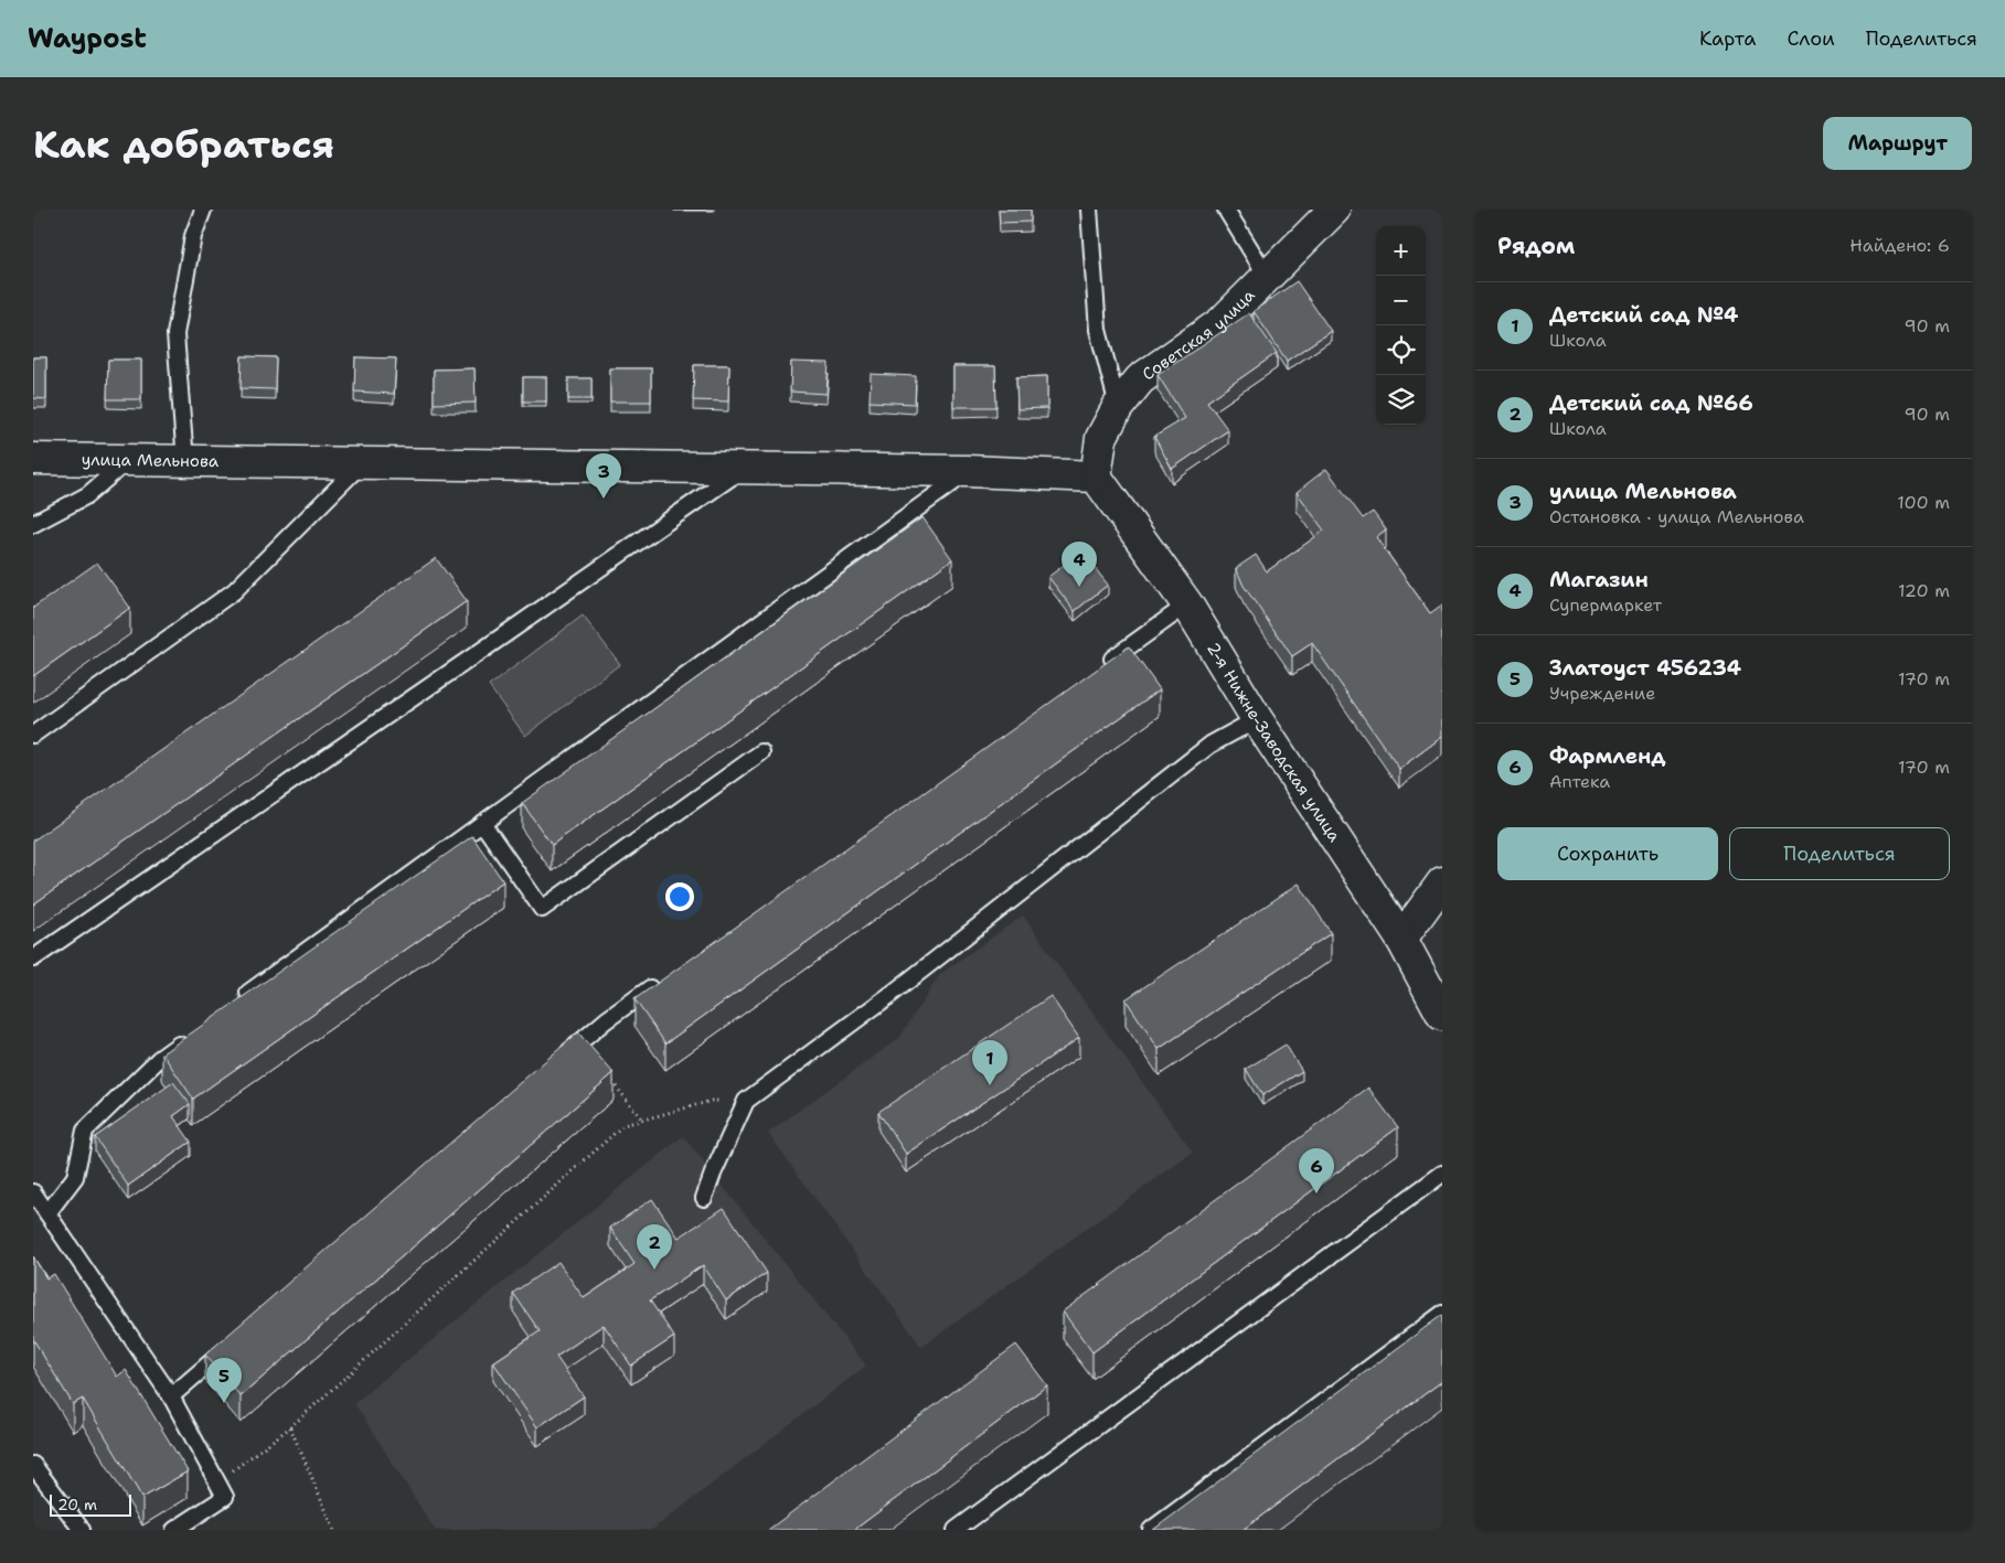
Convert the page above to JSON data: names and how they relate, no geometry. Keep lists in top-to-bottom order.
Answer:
{
  "streets": {
    "main road": ["Советская улица", "улица Мельнова", "2-я Нижне-Заводская улица"]
  },
  "crossings": [
    ["Советская улица", "улица Мельнова"],
    ["Советская улица", "2-я Нижне-Заводская улица"],
    ["улица Мельнова", "2-я Нижне-Заводская улица"]
  ],
  "scale_bar": "20 m",
  "page": {
    "header": "Waypost",
    "nav": ["Карта", "Слои", "Поделиться"],
    "buttons": [
      "Маршрут",
      ["Сохранить", "Поделиться"]
    ],
    "title": "Как добраться",
    "heading": ["Рядом", "Найдено: 6"],
    "map_buttons": ["+", "−"],
    "list": [
      {
        "mark": "1",
        "name": "Детский сад №4",
        "note": "Школа",
        "value": "90 m"
      },
      {
        "mark": "2",
        "name": "Детский сад №66",
        "note": "Школа",
        "value": "90 m"
      },
      {
        "mark": "3",
        "name": "улица Мельнова",
        "note": "Остановка · улица Мельнова",
        "value": "100 m"
      },
      {
        "mark": "4",
        "name": "Магазин",
        "note": "Супермаркет",
        "value": "120 m"
      },
      {
        "mark": "5",
        "name": "Златоуст 456234",
        "note": "Учреждение",
        "value": "170 m"
      },
      {
        "mark": "6",
        "name": "Фармленд",
        "note": "Аптека",
        "value": "170 m"
      }
    ],
    "pins": [
      "3",
      "4",
      "1",
      "6",
      "2",
      "5"
    ],
    "scale": "20 m"
  }
}
